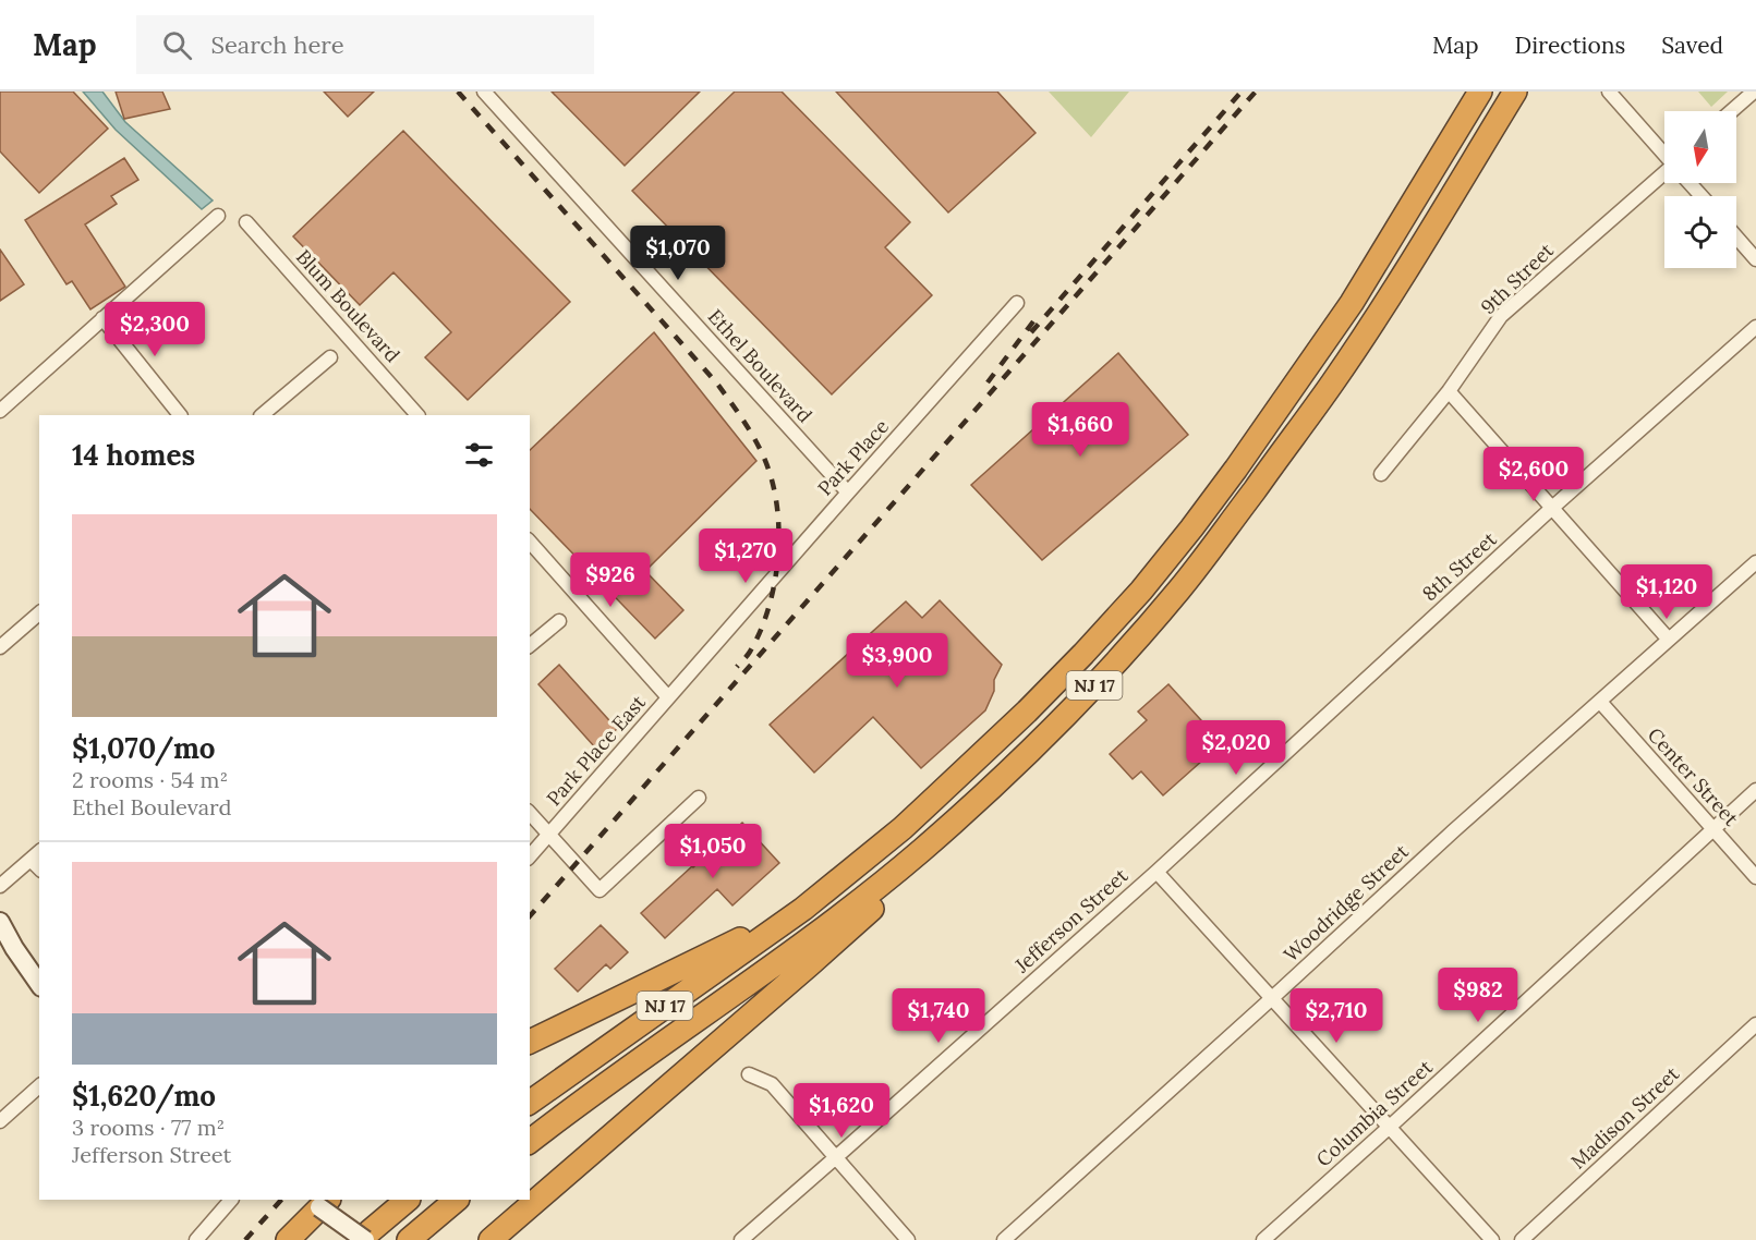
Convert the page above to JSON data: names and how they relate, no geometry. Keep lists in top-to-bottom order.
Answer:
{
  "streets": {
    "highway": ["NJ 17"],
    "street": [
      "9th Street",
      "Blum Boulevard",
      "Ethel Boulevard",
      "Park Place",
      "8th Street",
      "Park Place East",
      "Center Street",
      "Woodridge Street",
      "Jefferson Street",
      "Columbia Street",
      "Madison Street"
    ]
  },
  "crossings": [
    ["Ethel Boulevard", "Park Place"],
    ["Park Place", "Park Place East"],
    ["8th Street", "Jefferson Street"],
    ["Center Street", "Woodridge Street"],
    ["Center Street", "Columbia Street"]
  ],
  "north": "bottom",
  "page": {
    "header": "Map",
    "search": "Search here",
    "nav": ["Map", "Directions", "Saved"],
    "price": [
      "$1,070",
      "$2,300",
      "$1,660",
      "$2,600",
      "$1,270",
      "$926",
      "$1,120",
      "$3,900",
      "$2,020",
      "$1,050",
      "$982",
      "$1,740",
      "$2,710",
      "$1,620"
    ],
    "heading": "14 homes",
    "list": [
      {
        "name": "$1,070/mo",
        "note": "2 rooms · 54 m² · Ethel Boulevard"
      },
      {
        "name": "$1,620/mo",
        "note": "3 rooms · 77 m² · Jefferson Street"
      }
    ]
  }
}
